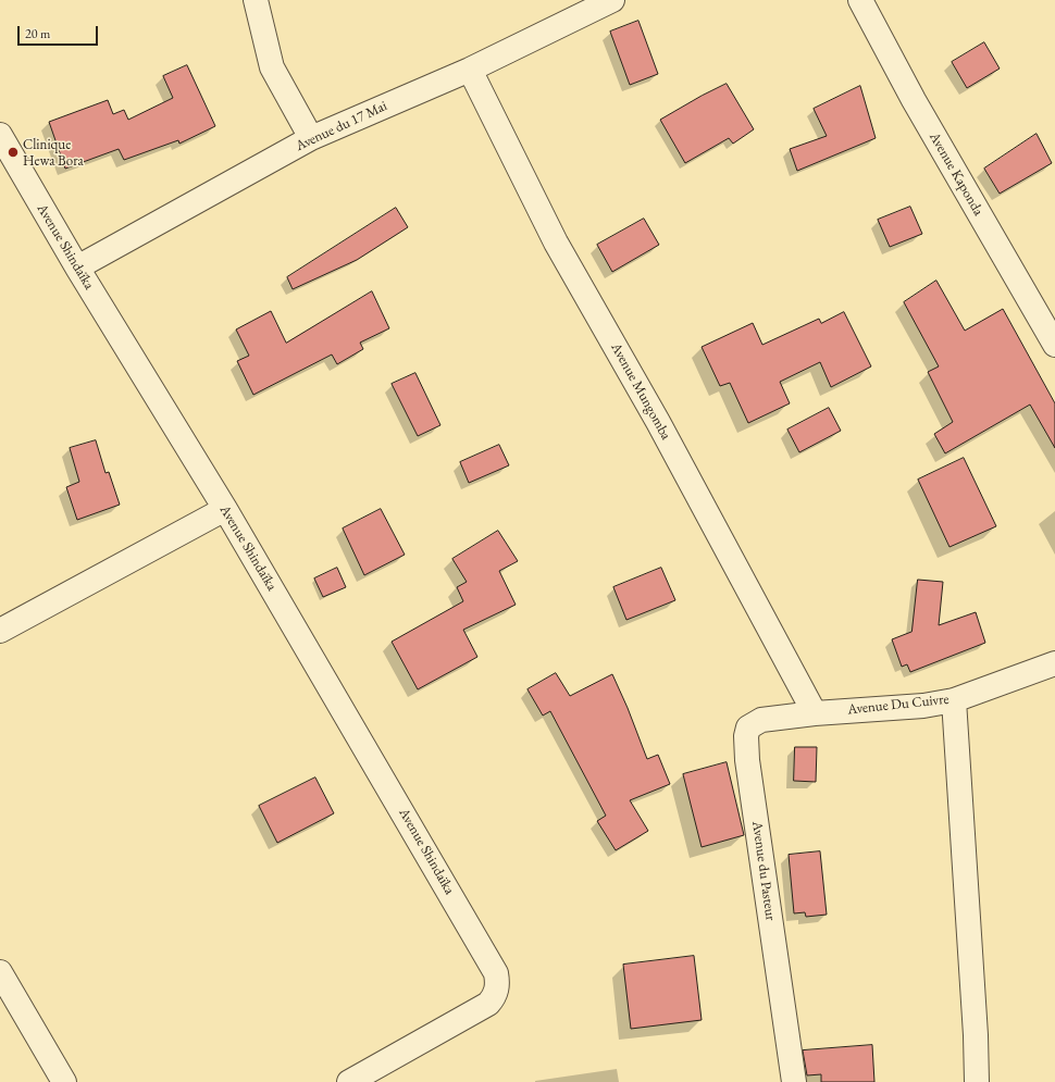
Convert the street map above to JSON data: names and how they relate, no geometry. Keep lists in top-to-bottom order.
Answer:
{
  "streets": {
    "street": [
      "Avenue du 17 Mai",
      "Avenue Kaponda",
      "Avenue Shindaïka",
      "Avenue Mungomba",
      "Avenue Du Cuivre",
      "Avenue du Pasteur"
    ]
  },
  "crossings": [
    ["Avenue du 17 Mai", "Avenue Shindaïka"],
    ["Avenue du 17 Mai", "Avenue Mungomba"],
    ["Avenue Mungomba", "Avenue Du Cuivre"],
    ["Avenue Mungomba", "Avenue du Pasteur"],
    ["Avenue Du Cuivre", "Avenue du Pasteur"]
  ],
  "places": ["Clinique Hewa Bora"],
  "scale_bar": "20 m"
}
